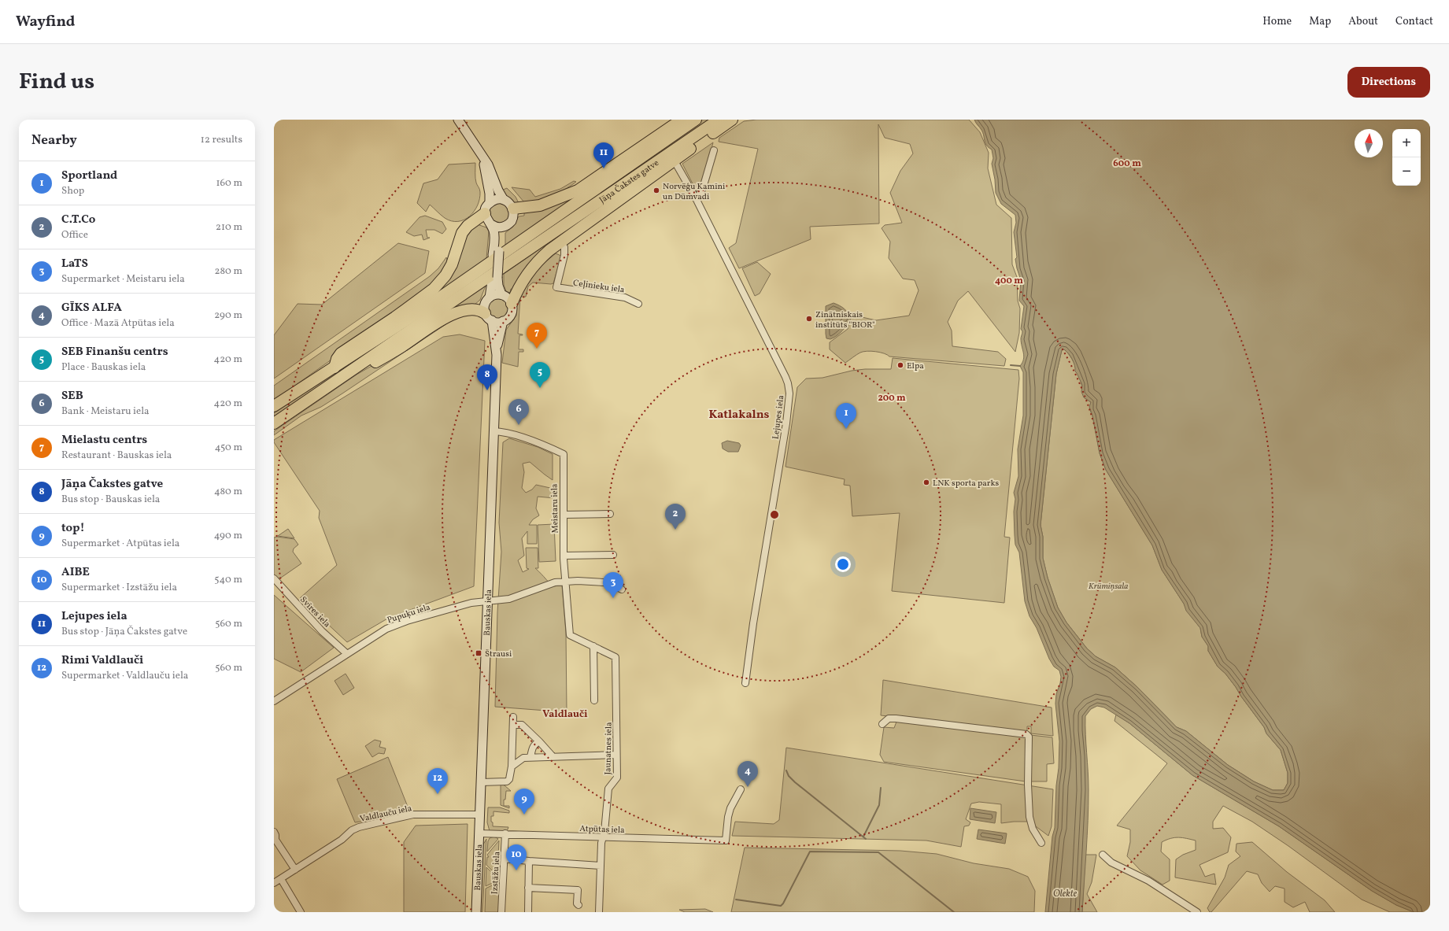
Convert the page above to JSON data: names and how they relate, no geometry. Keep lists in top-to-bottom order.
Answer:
{
  "streets": {
    "highway": ["Jāņa Čakstes gatve"],
    "main road": ["Bauskas iela"],
    "street": [
      "Ceļinieku iela",
      "Lejupes iela",
      "Meistaru iela",
      "Svīres iela",
      "Pupuķu iela",
      "Jaunatnes iela",
      "Valdlauču iela",
      "Atpūtas iela",
      "Izstāžu iela"
    ]
  },
  "crossings": [
    ["Meistaru iela", "Bauskas iela"],
    ["Meistaru iela", "Pupuķu iela"],
    ["Meistaru iela", "Jaunatnes iela"],
    ["Svīres iela", "Pupuķu iela"],
    ["Bauskas iela", "Pupuķu iela"],
    ["Bauskas iela", "Valdlauču iela"],
    ["Bauskas iela", "Atpūtas iela"],
    ["Jaunatnes iela", "Atpūtas iela"],
    ["Atpūtas iela", "Izstāžu iela"]
  ],
  "districts": ["Katlakalns", "Valdlauči"],
  "water": ["Olekte"],
  "parks": ["Krūmiņsala"],
  "places": {
    "other": [
      "Norvēģu Kamīni un Dūmvadi",
      "Zinātniskais institūts \"BIOR\"",
      "Elpa",
      "LNK sporta parks"
    ],
    "transit": ["Štrausi"]
  },
  "north": "top",
  "page": {
    "header": "Wayfind",
    "nav": [
      "Home",
      "Map",
      "About",
      "Contact"
    ],
    "title": "Find us",
    "buttons": "Directions",
    "heading": ["Nearby", "12 results"],
    "map_buttons": ["+", "−"],
    "pins": [
      "11",
      "7",
      "5",
      "8",
      "6",
      "1",
      "2",
      "3",
      "4",
      "12",
      "9",
      "10"
    ],
    "list": [
      {
        "mark": "1",
        "name": "Sportland",
        "note": "Shop",
        "value": "160 m"
      },
      {
        "mark": "2",
        "name": "C.T.Co",
        "note": "Office",
        "value": "210 m"
      },
      {
        "mark": "3",
        "name": "LaTS",
        "note": "Supermarket · Meistaru iela",
        "value": "280 m"
      },
      {
        "mark": "4",
        "name": "GĪKS ALFA",
        "note": "Office · Mazā Atpūtas iela",
        "value": "290 m"
      },
      {
        "mark": "5",
        "name": "SEB Finanšu centrs",
        "note": "Place · Bauskas iela",
        "value": "420 m"
      },
      {
        "mark": "6",
        "name": "SEB",
        "note": "Bank · Meistaru iela",
        "value": "420 m"
      },
      {
        "mark": "7",
        "name": "Mielastu centrs",
        "note": "Restaurant · Bauskas iela",
        "value": "450 m"
      },
      {
        "mark": "8",
        "name": "Jāņa Čakstes gatve",
        "note": "Bus stop · Bauskas iela",
        "value": "480 m"
      },
      {
        "mark": "9",
        "name": "top!",
        "note": "Supermarket · Atpūtas iela",
        "value": "490 m"
      },
      {
        "mark": "10",
        "name": "AIBE",
        "note": "Supermarket · Izstāžu iela",
        "value": "540 m"
      },
      {
        "mark": "11",
        "name": "Lejupes iela",
        "note": "Bus stop · Jāņa Čakstes gatve",
        "value": "560 m"
      },
      {
        "mark": "12",
        "name": "Rimi Valdlauči",
        "note": "Supermarket · Valdlauču iela",
        "value": "560 m"
      }
    ]
  },
  "rings": ["600 m", "400 m", "200 m"]
}
